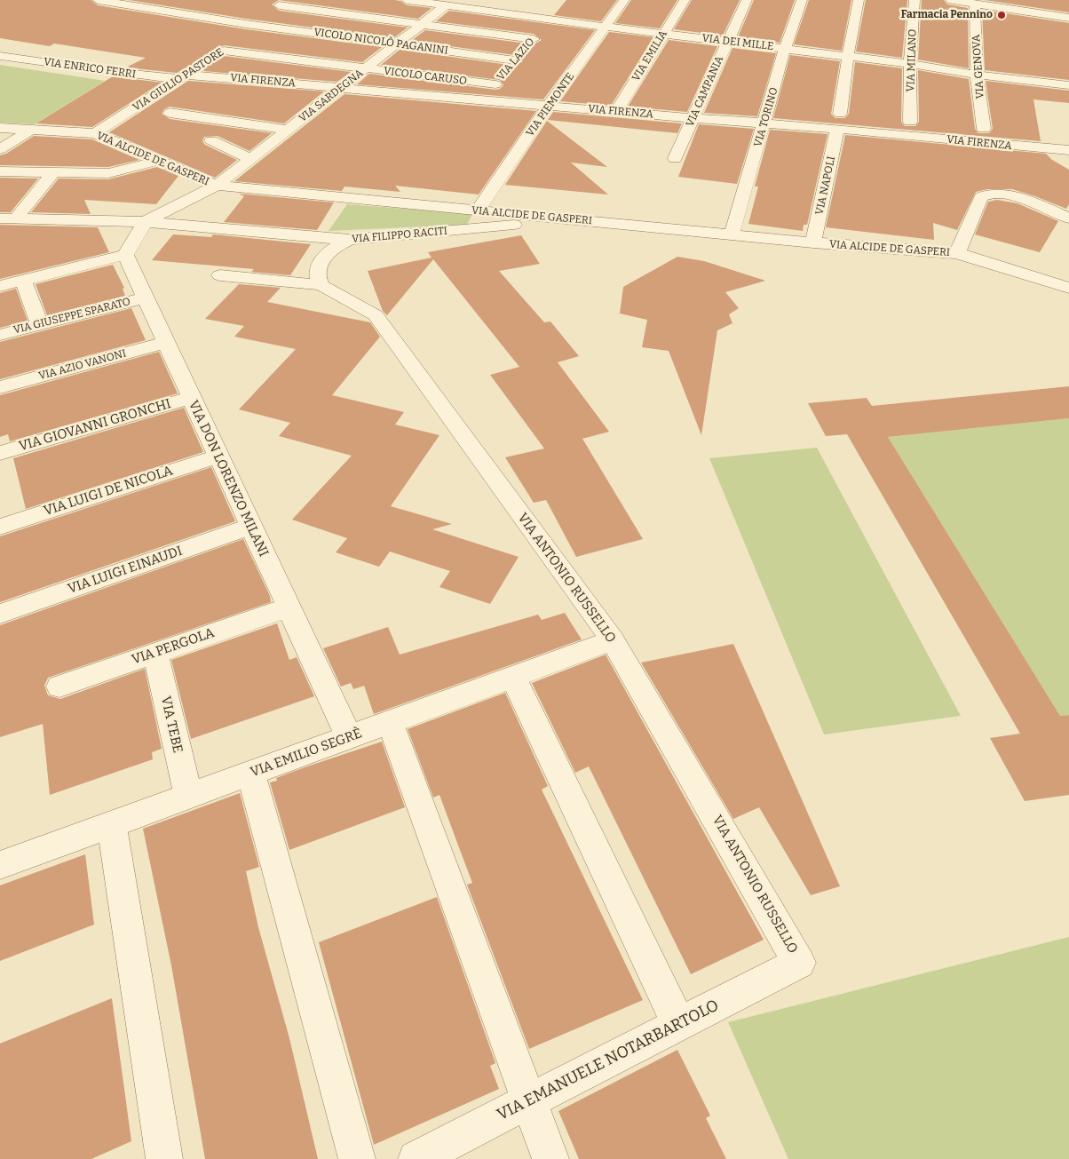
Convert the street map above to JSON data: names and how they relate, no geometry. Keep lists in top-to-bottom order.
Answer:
{
  "streets": {
    "street": [
      "VICOLO NICOLÒ PAGANINI",
      "VIA DEI MILLE",
      "VIA EMILIA",
      "VIA LAZIO",
      "VIA MILANO",
      "VIA GENOVA",
      "VIA ENRICO FERRI",
      "VICOLO CARUSO",
      "VIA GIULIO PASTORE",
      "VIA FIRENZA",
      "VIA CAMPANIA",
      "VIA SARDEGNA",
      "VIA PIEMONTE",
      "VIA TORINO",
      "VIA ALCIDE DE GASPERI",
      "VIA NAPOLI",
      "VIA FILIPPO RACITI",
      "VIA GIUSEPPE SPARATO",
      "VIA AZIO VANONI",
      "VIA GIOVANNI GRONCHI",
      "VIA DON LORENZO MILANI",
      "VIA LUIGI DE NICOLA",
      "VIA LUIGI EINAUDI",
      "VIA ANTONIO RUSSELLO",
      "VIA PERGOLA",
      "VIA TEBE",
      "VIA EMILIO SEGRÈ",
      "VIA EMANUELE NOTARBARTOLO"
    ]
  },
  "crossings": [
    ["VICOLO NICOLÒ PAGANINI", "VIA LAZIO"],
    ["VICOLO NICOLÒ PAGANINI", "VIA GIULIO PASTORE"],
    ["VICOLO NICOLÒ PAGANINI", "VIA SARDEGNA"],
    ["VIA DEI MILLE", "VIA EMILIA"],
    ["VIA DEI MILLE", "VIA LAZIO"],
    ["VIA DEI MILLE", "VIA MILANO"],
    ["VIA DEI MILLE", "VIA GENOVA"],
    ["VIA DEI MILLE", "VIA CAMPANIA"],
    ["VIA DEI MILLE", "VIA SARDEGNA"],
    ["VIA DEI MILLE", "VIA PIEMONTE"],
    ["VIA DEI MILLE", "VIA TORINO"],
    ["VIA DEI MILLE", "VIA NAPOLI"],
    ["VIA EMILIA", "VIA FIRENZA"],
    ["VIA LAZIO", "VICOLO CARUSO"],
    ["VIA LAZIO", "VIA FIRENZA"],
    ["VIA ENRICO FERRI", "VIA GIULIO PASTORE"],
    ["VIA ENRICO FERRI", "VIA FIRENZA"],
    ["VICOLO CARUSO", "VIA GIULIO PASTORE"],
    ["VICOLO CARUSO", "VIA SARDEGNA"],
    ["VIA GIULIO PASTORE", "VIA FIRENZA"],
    ["VIA GIULIO PASTORE", "VIA ALCIDE DE GASPERI"],
    ["VIA FIRENZA", "VIA CAMPANIA"],
    ["VIA FIRENZA", "VIA SARDEGNA"],
    ["VIA FIRENZA", "VIA PIEMONTE"],
    ["VIA FIRENZA", "VIA TORINO"],
    ["VIA FIRENZA", "VIA NAPOLI"],
    ["VIA SARDEGNA", "VIA ALCIDE DE GASPERI"],
    ["VIA SARDEGNA", "VIA FILIPPO RACITI"],
    ["VIA PIEMONTE", "VIA ALCIDE DE GASPERI"],
    ["VIA TORINO", "VIA ALCIDE DE GASPERI"],
    ["VIA ALCIDE DE GASPERI", "VIA NAPOLI"],
    ["VIA ALCIDE DE GASPERI", "VIA FILIPPO RACITI"],
    ["VIA GIUSEPPE SPARATO", "VIA DON LORENZO MILANI"],
    ["VIA AZIO VANONI", "VIA DON LORENZO MILANI"],
    ["VIA GIOVANNI GRONCHI", "VIA DON LORENZO MILANI"],
    ["VIA DON LORENZO MILANI", "VIA LUIGI DE NICOLA"],
    ["VIA DON LORENZO MILANI", "VIA LUIGI EINAUDI"],
    ["VIA DON LORENZO MILANI", "VIA PERGOLA"],
    ["VIA DON LORENZO MILANI", "VIA EMILIO SEGRÈ"],
    ["VIA ANTONIO RUSSELLO", "VIA EMILIO SEGRÈ"],
    ["VIA ANTONIO RUSSELLO", "VIA EMANUELE NOTARBARTOLO"],
    ["VIA PERGOLA", "VIA TEBE"],
    ["VIA TEBE", "VIA EMILIO SEGRÈ"]
  ],
  "places": ["Farmacia Pennino"]
}
